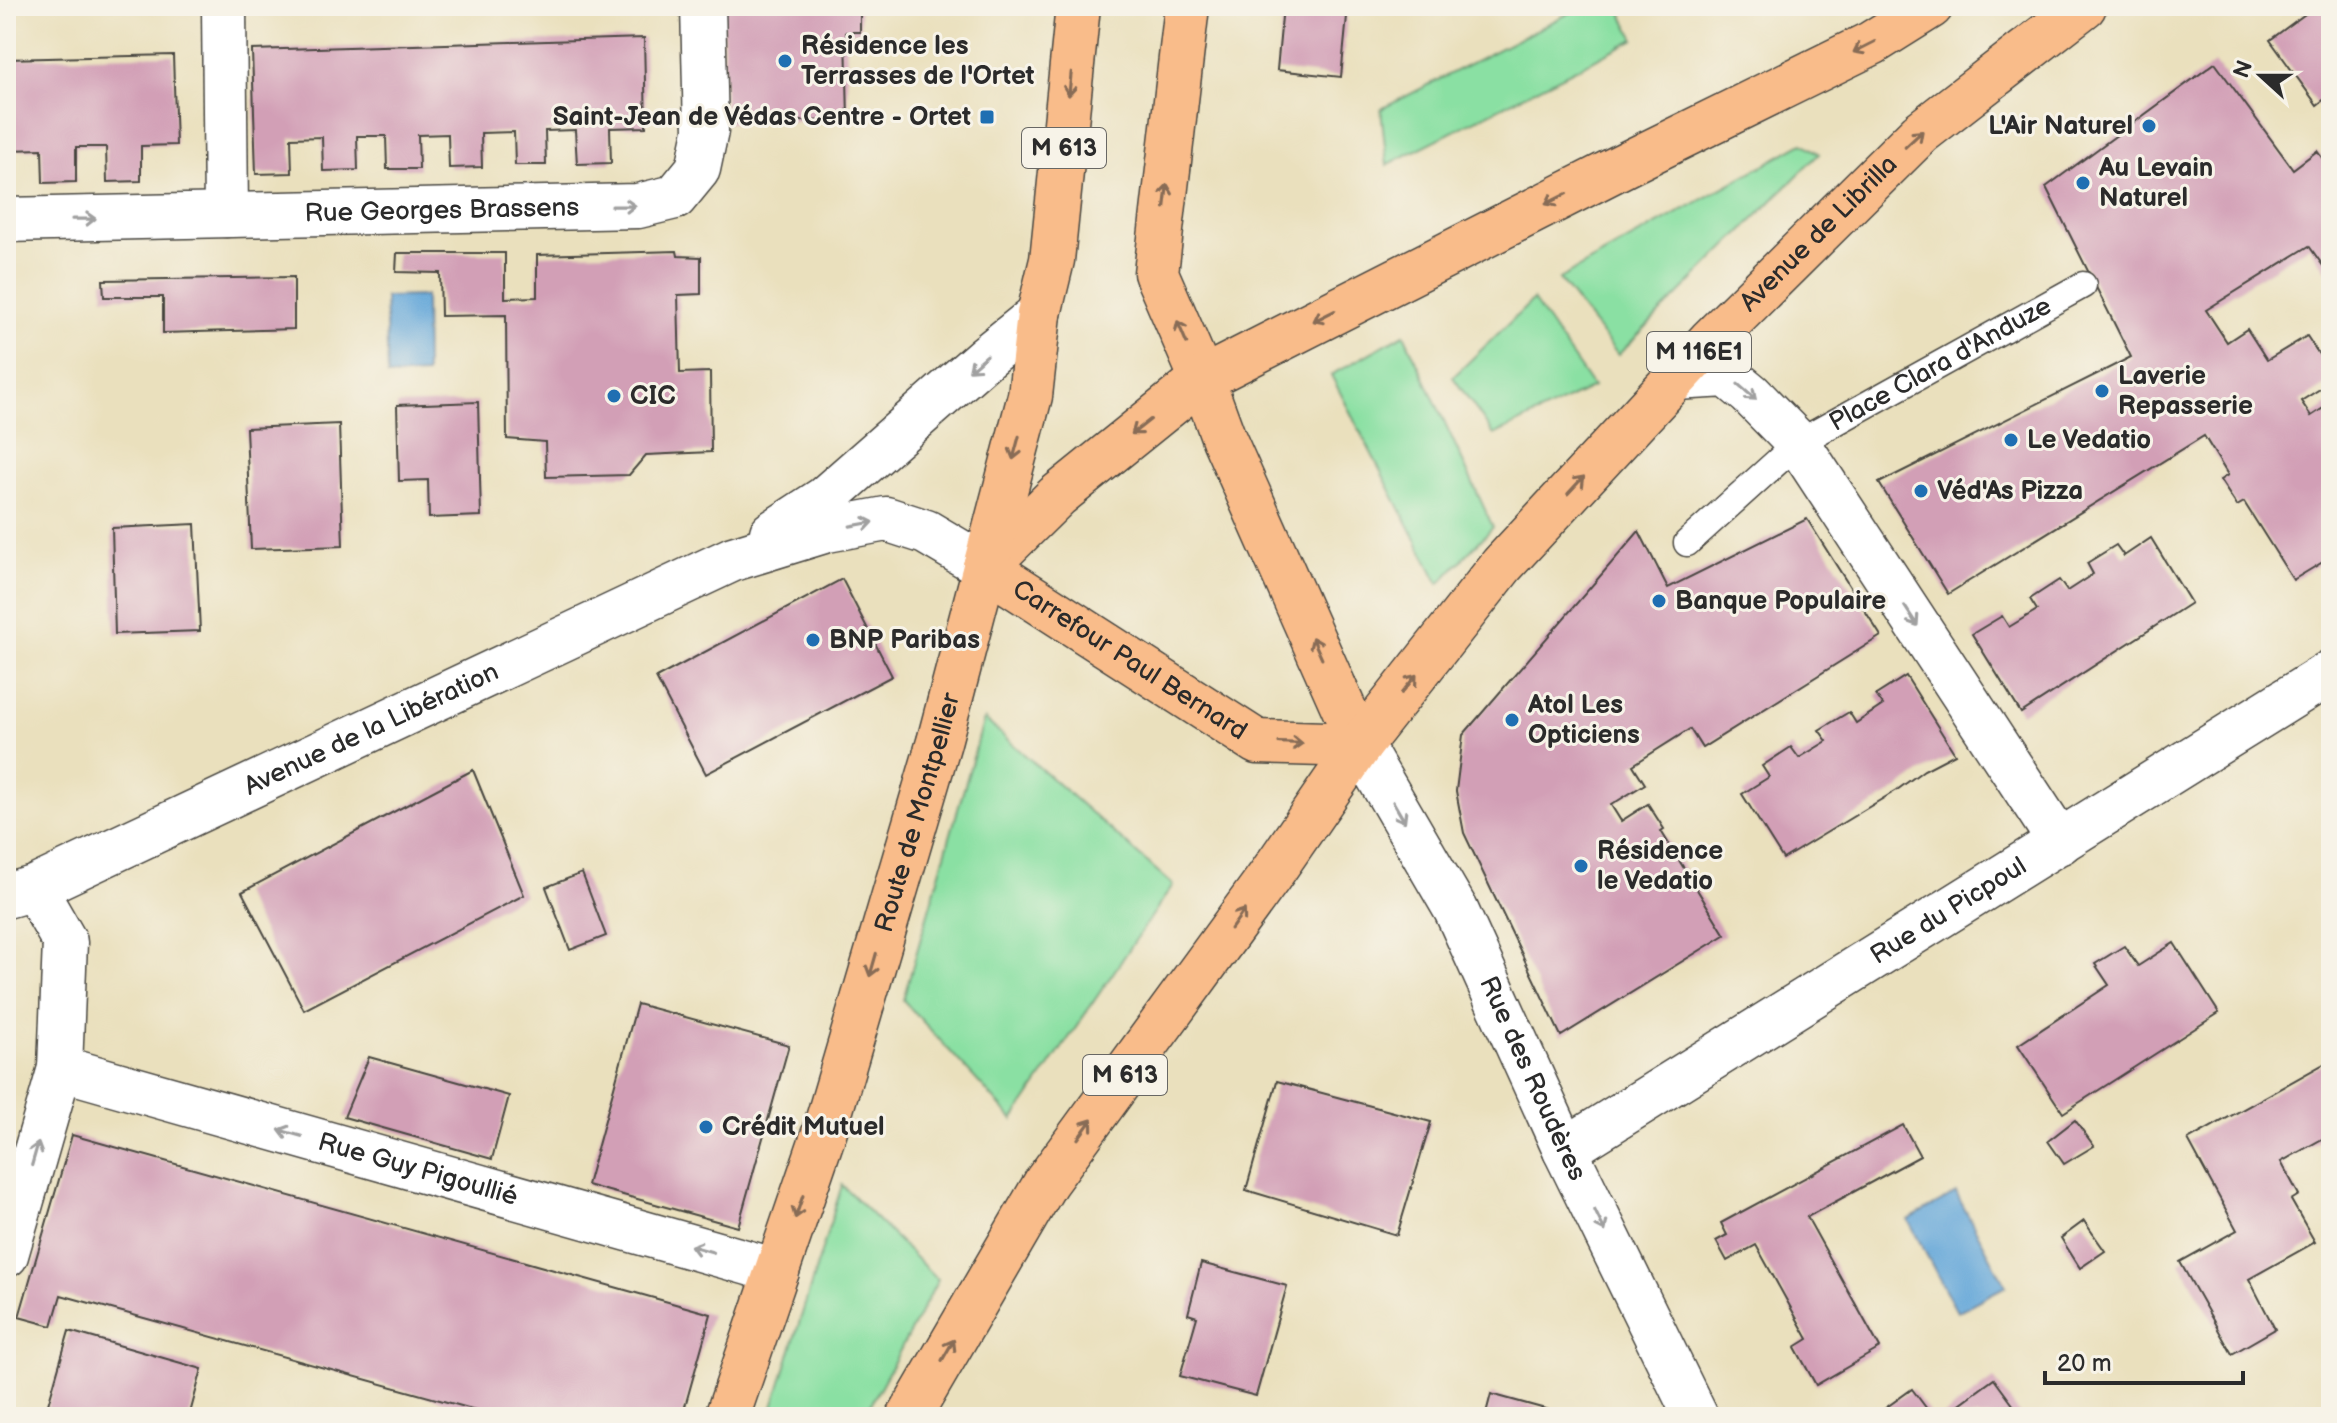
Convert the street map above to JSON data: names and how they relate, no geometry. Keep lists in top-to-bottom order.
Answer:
{
  "streets": {
    "main road": [
      "M 613",
      "Avenue de Librilla",
      "M 116E1",
      "Carrefour Paul Bernard",
      "Route de Montpellier"
    ],
    "street": [
      "Rue Georges Brassens",
      "Place Clara d'Anduze",
      "Avenue de la Libération",
      "Rue du Picpoul",
      "Rue des Roudères",
      "Rue Guy Pigoullié"
    ]
  },
  "crossings": [
    ["M 613", "Avenue de Librilla"],
    ["M 613", "Carrefour Paul Bernard"],
    ["M 613", "Rue des Roudères"],
    ["Avenue de Librilla", "Place Clara d'Anduze"],
    ["Avenue de Librilla", "Carrefour Paul Bernard"],
    ["Avenue de Librilla", "Rue des Roudères"],
    ["Place Clara d'Anduze", "Rue du Picpoul"],
    ["Carrefour Paul Bernard", "Avenue de la Libération"],
    ["Carrefour Paul Bernard", "Route de Montpellier"],
    ["Carrefour Paul Bernard", "Rue des Roudères"],
    ["Avenue de la Libération", "Route de Montpellier"],
    ["Route de Montpellier", "Rue Guy Pigoullié"],
    ["Rue du Picpoul", "Rue des Roudères"]
  ],
  "one_way": [
    "Rue Georges Brassens",
    "Place Clara d'Anduze",
    "Rue des Roudères",
    "Rue Guy Pigoullié"
  ],
  "places": {
    "other": [
      "Résidence les Terrasses de l'Ortet",
      "L'Air Naturel",
      "Au Levain Naturel",
      "Laverie Repasserie",
      "CIC",
      "Le Vedatio",
      "Véd'As Pizza",
      "Banque Populaire",
      "BNP Paribas",
      "Atol Les Opticiens",
      "Résidence le Vedatio",
      "Crédit Mutuel"
    ],
    "transit": ["Saint-Jean de Védas Centre - Ortet"]
  },
  "scale_bar": "20 m",
  "north": "left"
}
